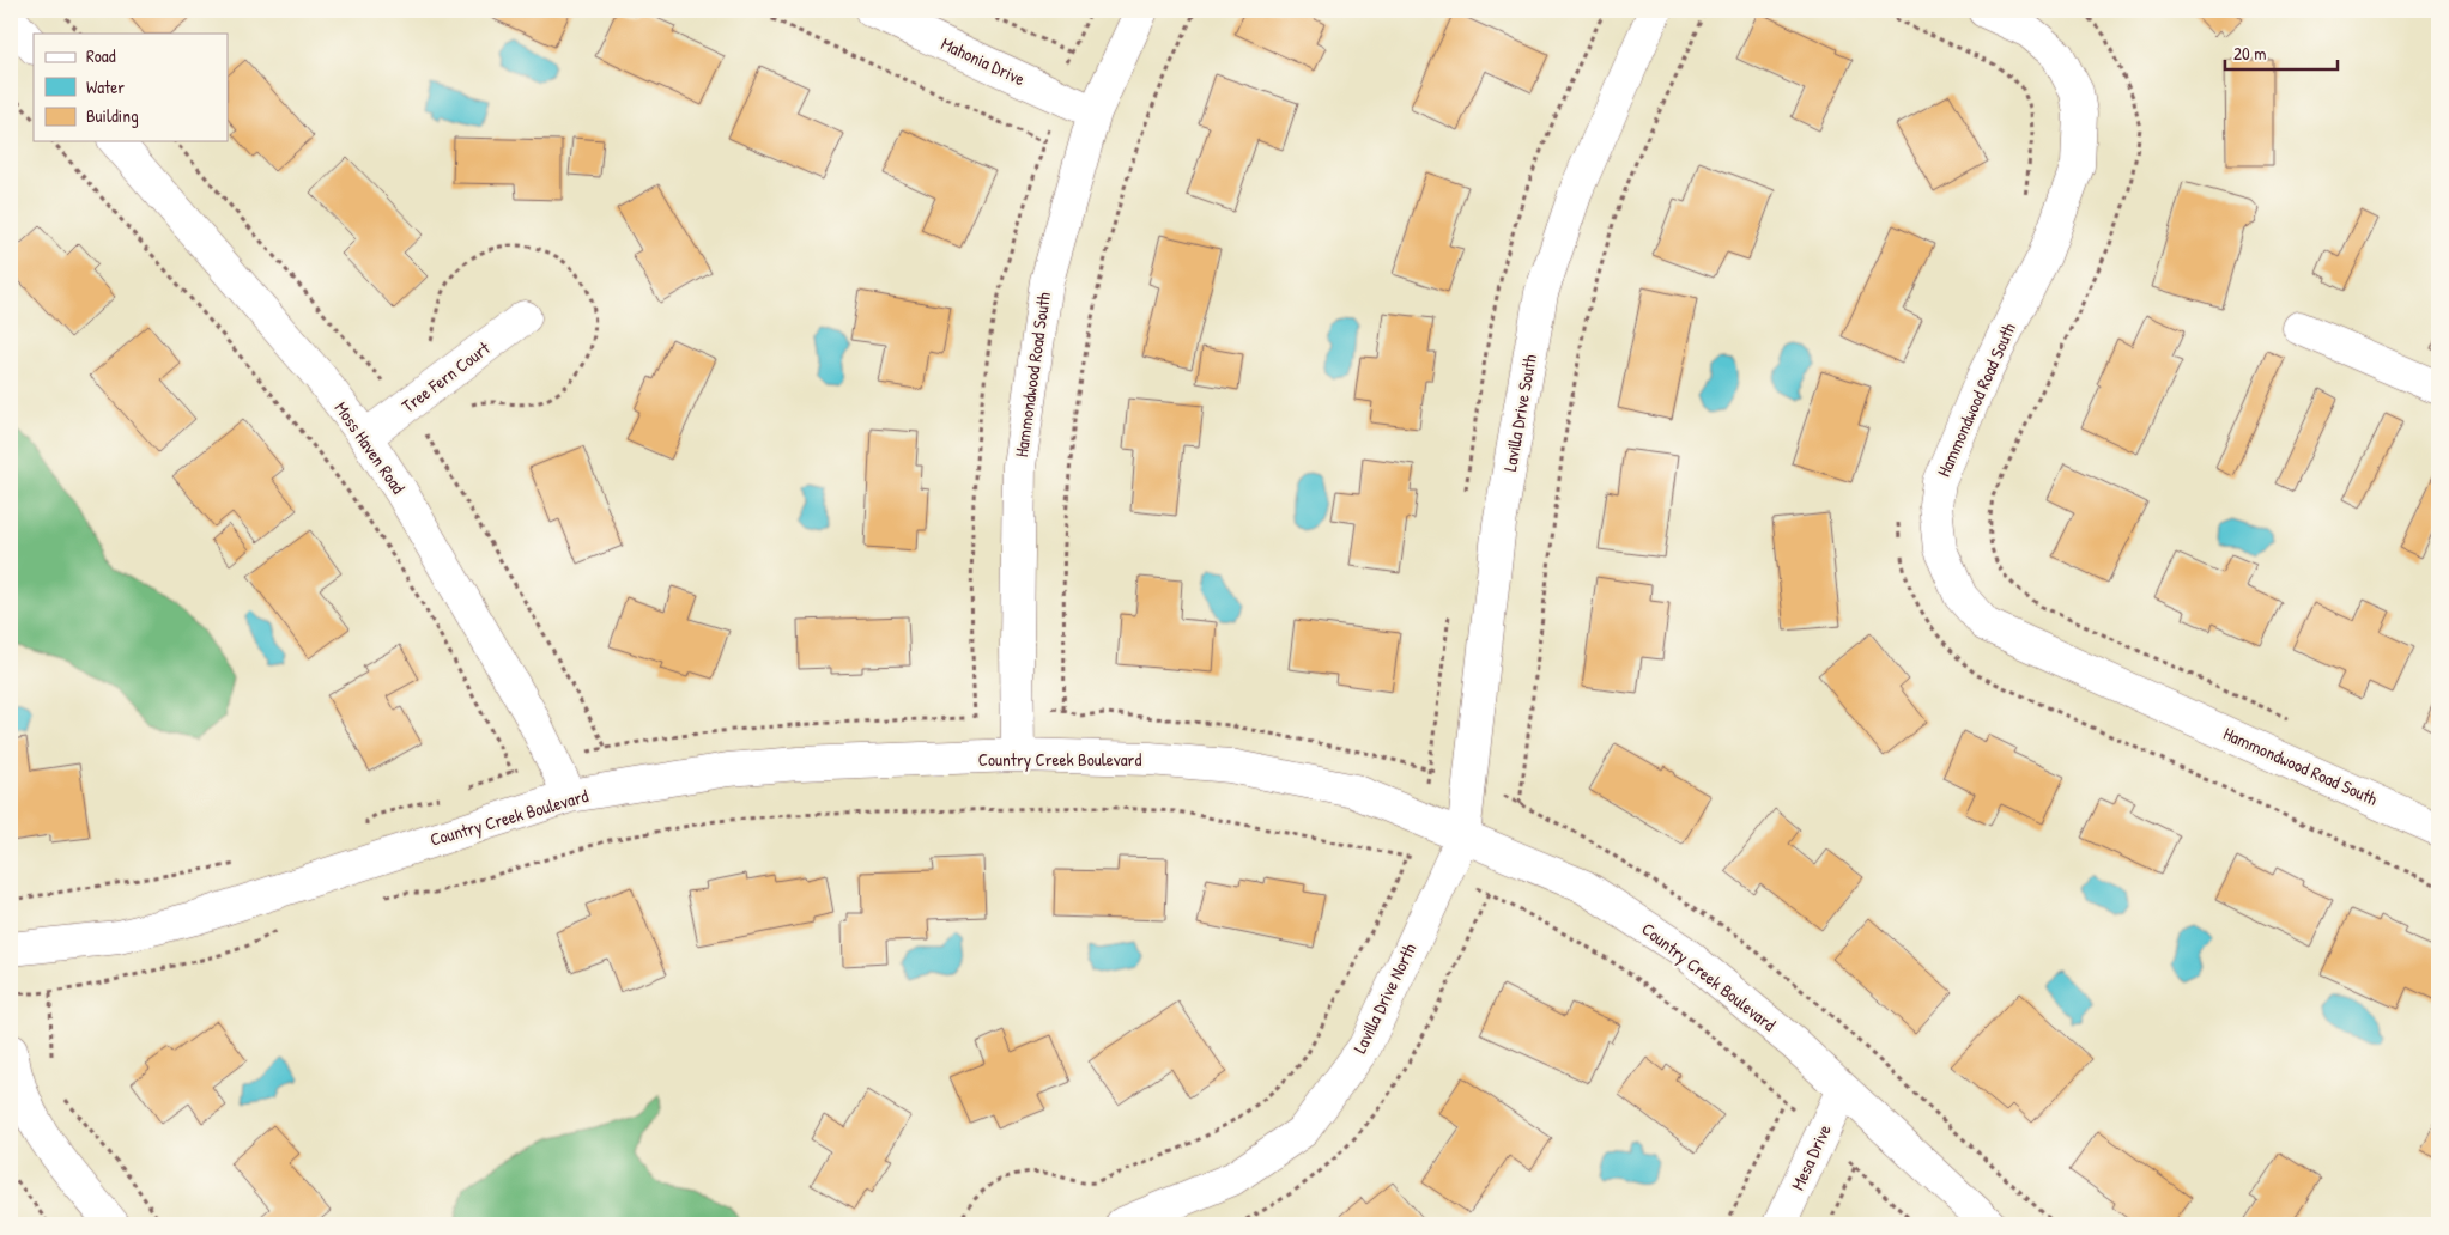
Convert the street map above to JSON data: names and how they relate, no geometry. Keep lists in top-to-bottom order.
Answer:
{
  "streets": {
    "street": [
      "Mahonia Drive",
      "Hammondwood Road South",
      "Tree Fern Court",
      "Lavilla Drive South",
      "Moss Haven Road",
      "Country Creek Boulevard",
      "Lavilla Drive North",
      "Mesa Drive"
    ]
  },
  "crossings": [
    ["Mahonia Drive", "Hammondwood Road South"],
    ["Hammondwood Road South", "Country Creek Boulevard"],
    ["Tree Fern Court", "Moss Haven Road"],
    ["Lavilla Drive South", "Country Creek Boulevard"],
    ["Lavilla Drive South", "Lavilla Drive North"],
    ["Moss Haven Road", "Country Creek Boulevard"],
    ["Country Creek Boulevard", "Lavilla Drive North"],
    ["Country Creek Boulevard", "Mesa Drive"]
  ],
  "legend": ["Road", "Water", "Building"],
  "scale_bar": "20 m"
}
